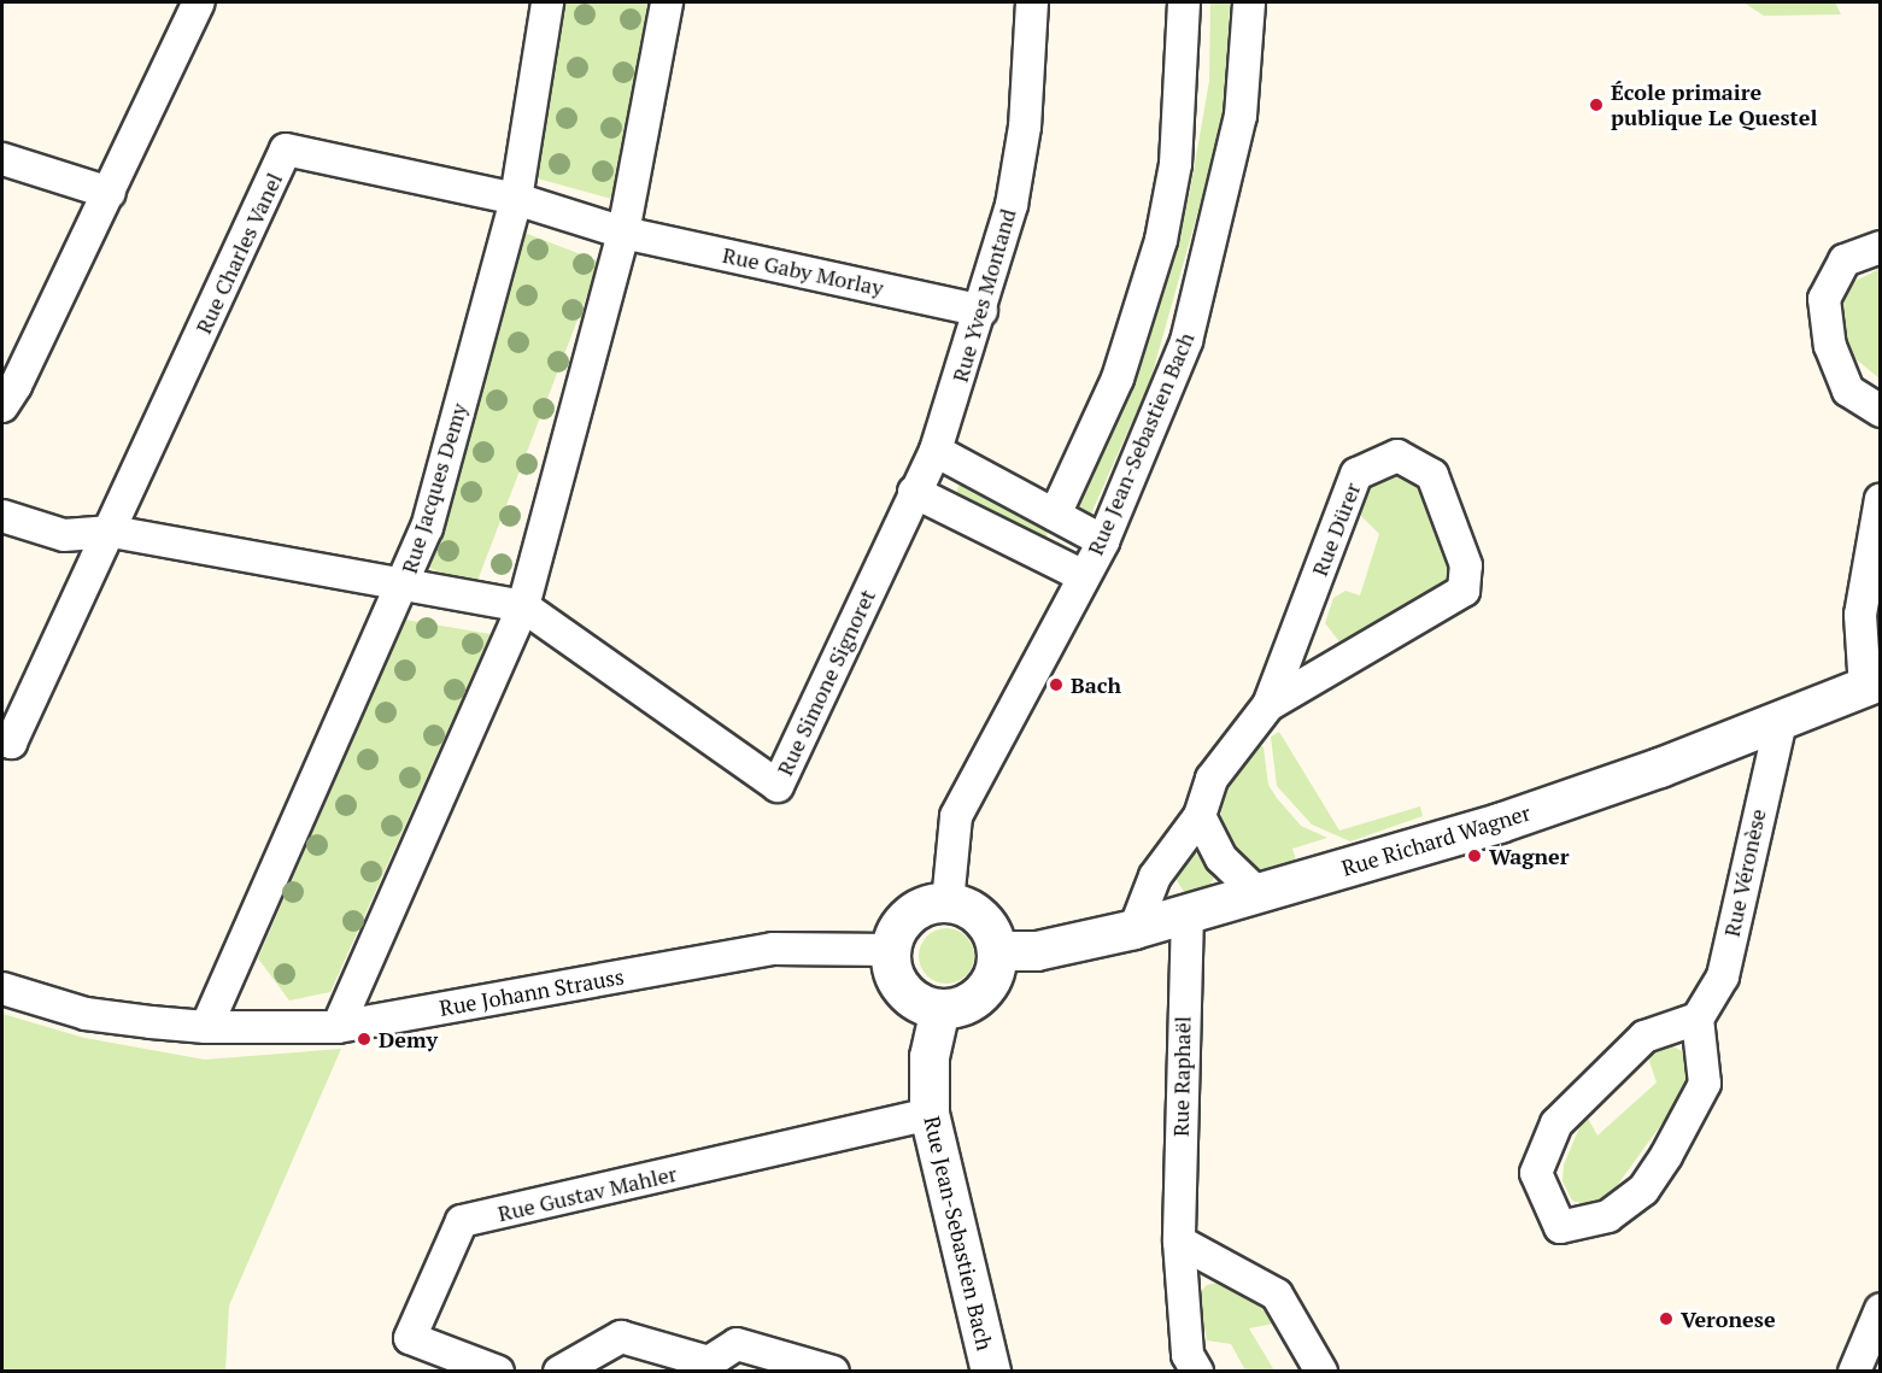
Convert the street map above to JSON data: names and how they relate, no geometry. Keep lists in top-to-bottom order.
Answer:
{
  "streets": {
    "street": [
      "Rue Charles Vanel",
      "Rue Gaby Morlay",
      "Rue Yves Montand",
      "Rue Jean-Sebastien Bach",
      "Rue Jacques Demy",
      "Rue Dürer",
      "Rue Simone Signoret",
      "Rue Richard Wagner",
      "Rue Véronèse",
      "Rue Johann Strauss",
      "Rue Raphaël",
      "Rue Gustav Mahler"
    ]
  },
  "crossings": [
    ["Rue Charles Vanel", "Rue Gaby Morlay"],
    ["Rue Charles Vanel", "Rue Jacques Demy"],
    ["Rue Gaby Morlay", "Rue Yves Montand"],
    ["Rue Gaby Morlay", "Rue Jacques Demy"],
    ["Rue Yves Montand", "Rue Simone Signoret"],
    ["Rue Jean-Sebastien Bach", "Rue Richard Wagner"],
    ["Rue Jean-Sebastien Bach", "Rue Johann Strauss"],
    ["Rue Jean-Sebastien Bach", "Rue Gustav Mahler"],
    ["Rue Jacques Demy", "Rue Johann Strauss"],
    ["Rue Dürer", "Rue Richard Wagner"],
    ["Rue Richard Wagner", "Rue Véronèse"],
    ["Rue Richard Wagner", "Rue Johann Strauss"],
    ["Rue Richard Wagner", "Rue Raphaël"]
  ],
  "places": [
    "École primaire publique Le Questel",
    "Bach",
    "Wagner",
    "Demy",
    "Veronese"
  ]
}
